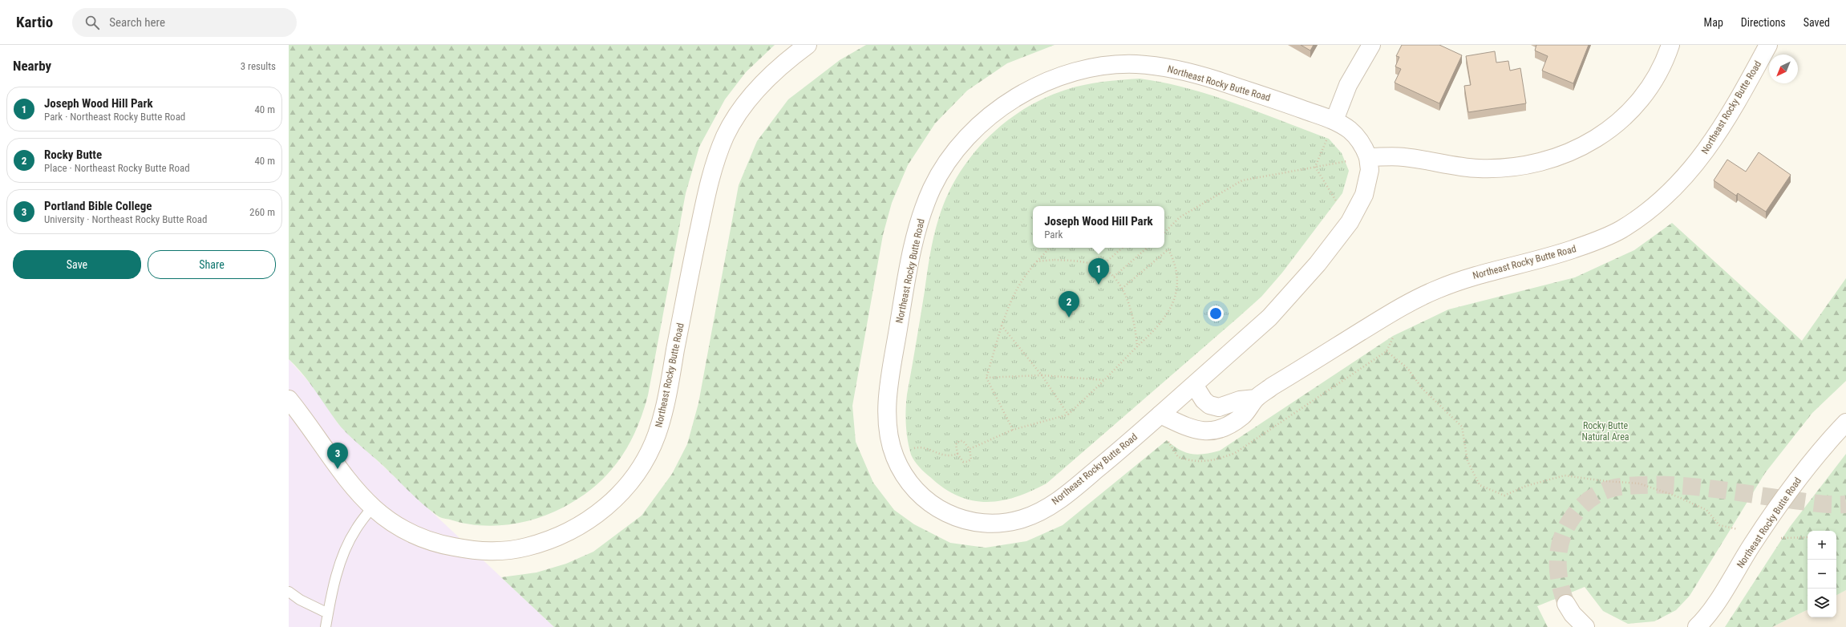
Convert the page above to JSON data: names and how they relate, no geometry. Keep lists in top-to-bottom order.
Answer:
{
  "streets": {
    "street": ["Northeast Rocky Butte Road"]
  },
  "parks": ["Rocky Butte Natural Area"],
  "north": "bottom left",
  "page": {
    "header": "Kartio",
    "search": "Search here",
    "nav": ["Map", "Directions", "Saved"],
    "heading": ["Nearby", "3 results"],
    "list": [
      {
        "mark": "1",
        "name": "Joseph Wood Hill Park",
        "note": "Park · Northeast Rocky Butte Road",
        "value": "40 m"
      },
      {
        "mark": "2",
        "name": "Rocky Butte",
        "note": "Place · Northeast Rocky Butte Road",
        "value": "40 m"
      },
      {
        "mark": "3",
        "name": "Portland Bible College",
        "note": "University · Northeast Rocky Butte Road",
        "value": "260 m"
      }
    ],
    "popup": ["Joseph Wood Hill Park", "Park"],
    "buttons": ["Save", "Share"],
    "pins": ["1", "2", "3"],
    "map_buttons": ["+", "−"]
  }
}
